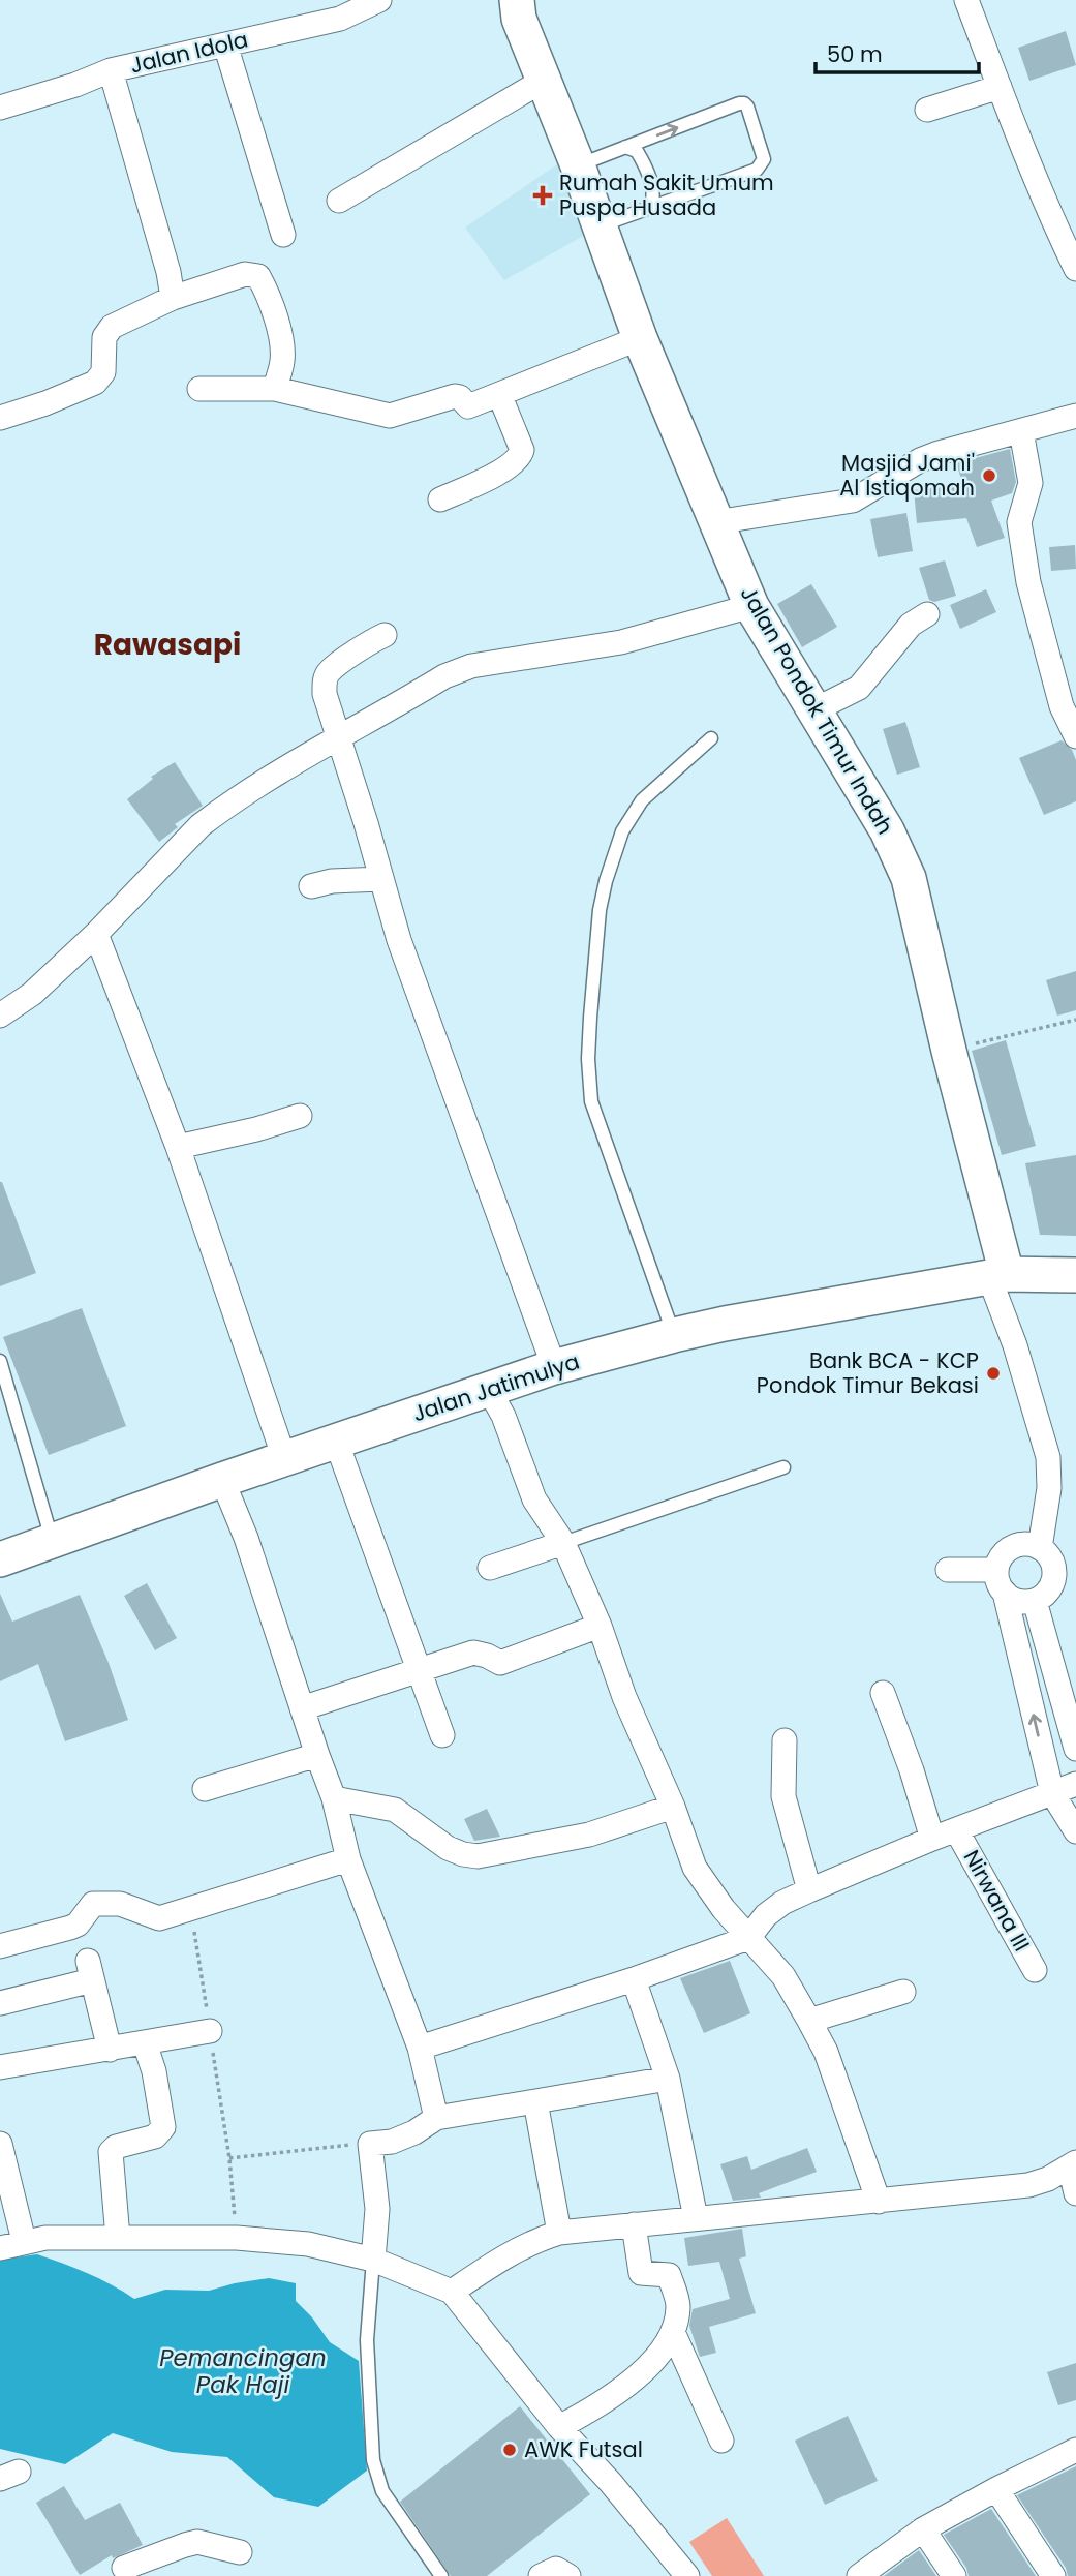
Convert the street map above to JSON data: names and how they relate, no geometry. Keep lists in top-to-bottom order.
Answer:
{
  "streets": {
    "main road": ["Jalan Pondok Timur Indah", "Jalan Jatimulya"],
    "street": ["Jalan Idola", "Nirwana III"]
  },
  "crossings": [
    ["Jalan Pondok Timur Indah", "Jalan Jatimulya"]
  ],
  "districts": ["Rawasapi"],
  "water": ["Pemancingan Pak Haji"],
  "places": {
    "health": ["Rumah Sakit Umum Puspa Husada"],
    "other": ["Masjid Jami' Al Istiqomah", "Bank BCA - KCP Pondok Timur Bekasi", "AWK Futsal"]
  },
  "scale_bar": "50 m"
}
